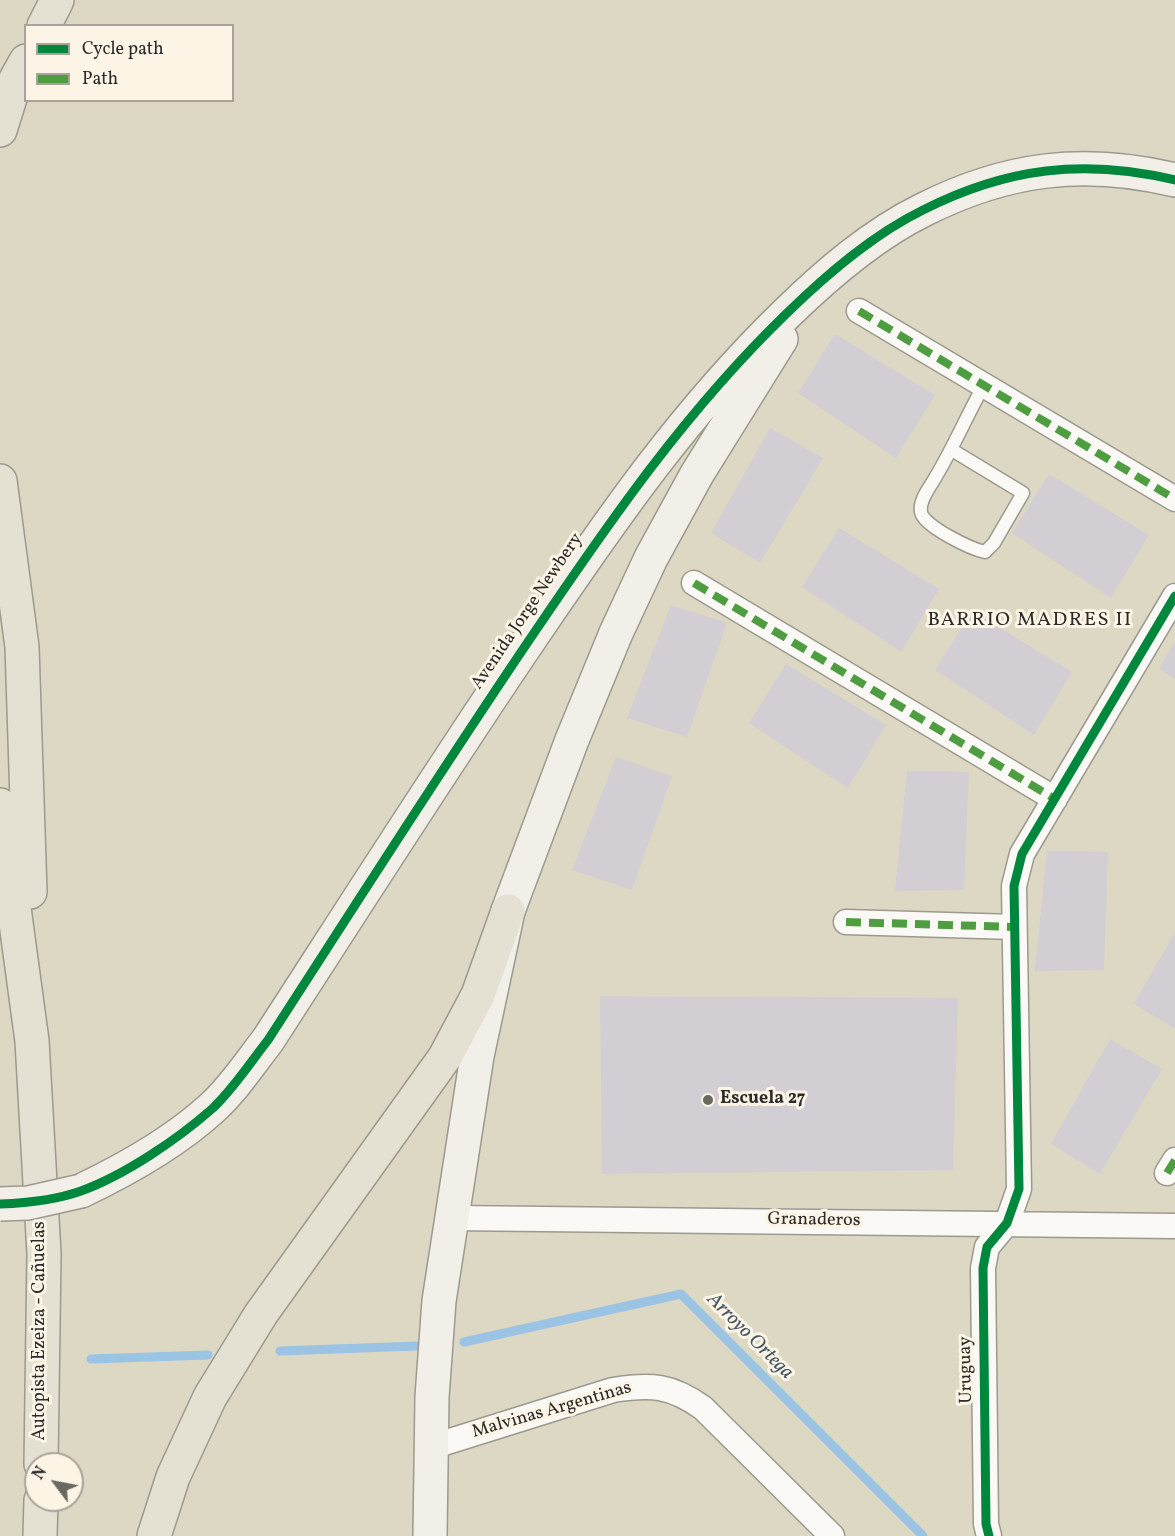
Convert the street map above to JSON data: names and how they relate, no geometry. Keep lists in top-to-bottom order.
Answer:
{
  "streets": {
    "highway": ["Autopista Ezeiza - Cañuelas"],
    "street": [
      "Avenida Jorge Newbery",
      "Granaderos",
      "Uruguay",
      "Malvinas Argentinas"
    ]
  },
  "crossings": [
    ["Granaderos", "Uruguay"]
  ],
  "districts": ["BARRIO MADRES II"],
  "water": ["Arroyo Ortega"],
  "places": ["Escuela 27"],
  "legend": ["Cycle path", "Path"],
  "north": "top left"
}
